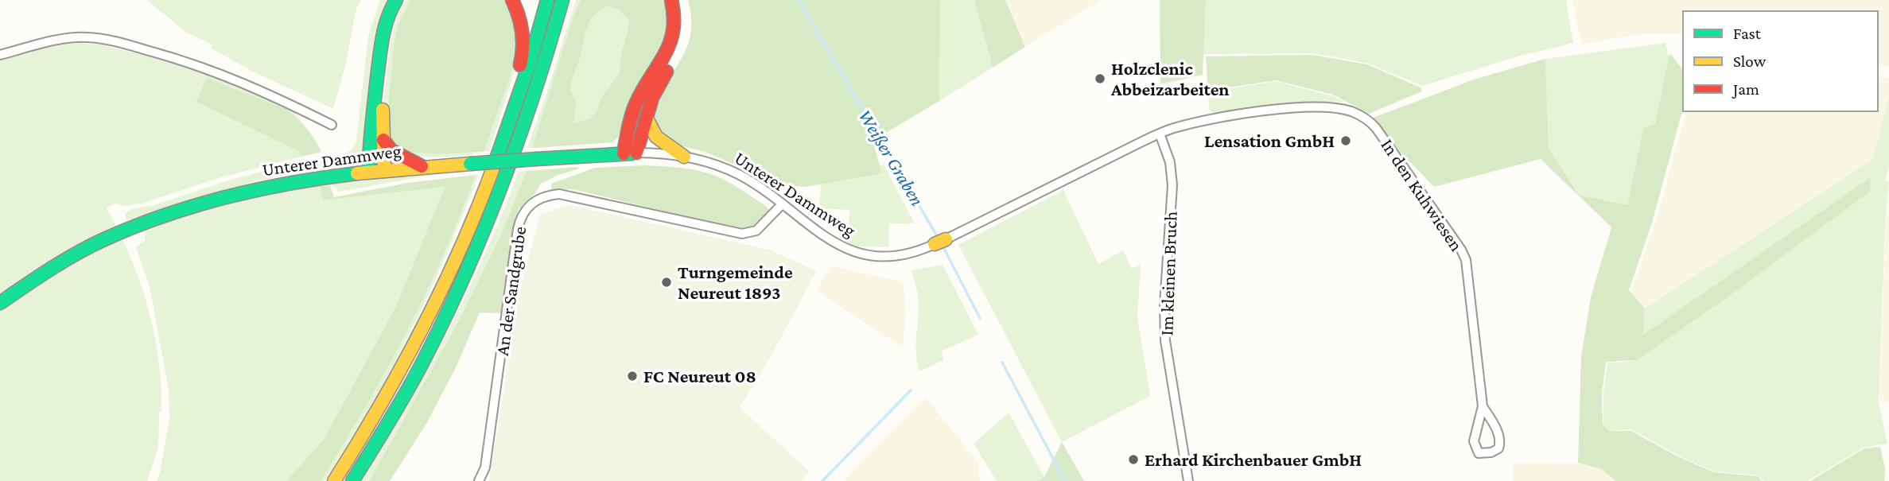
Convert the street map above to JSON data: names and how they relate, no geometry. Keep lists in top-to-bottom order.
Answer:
{
  "streets": {
    "main road": ["Unterer Dammweg"],
    "street": ["In den Kuhwiesen", "Im kleinen Bruch", "An der Sandgrube"]
  },
  "crossings": [
    ["Unterer Dammweg", "In den Kuhwiesen"],
    ["Unterer Dammweg", "Im kleinen Bruch"],
    ["Unterer Dammweg", "An der Sandgrube"]
  ],
  "water": ["Weißer Graben"],
  "places": [
    "Holzclenic Abbeizarbeiten",
    "Lensation GmbH",
    "Turngemeinde Neureut 1893",
    "FC Neureut 08",
    "Erhard Kirchenbauer GmbH"
  ],
  "legend": ["Fast", "Slow", "Jam"]
}
